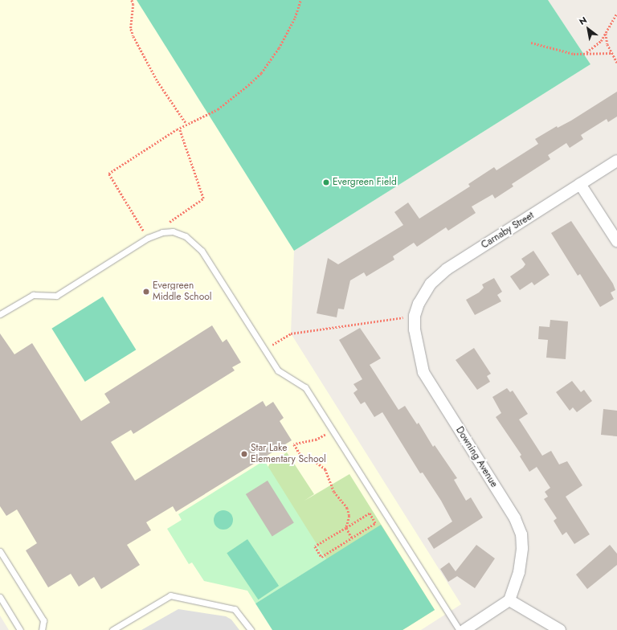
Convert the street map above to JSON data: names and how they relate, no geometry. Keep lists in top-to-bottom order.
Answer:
{
  "streets": {
    "street": ["Carnaby Street", "Downing Avenue"]
  },
  "crossings": [
    ["Carnaby Street", "Downing Avenue"]
  ],
  "places": ["Evergreen Field", "Evergreen Middle School", "Star Lake Elementary School"],
  "north": "top left"
}
